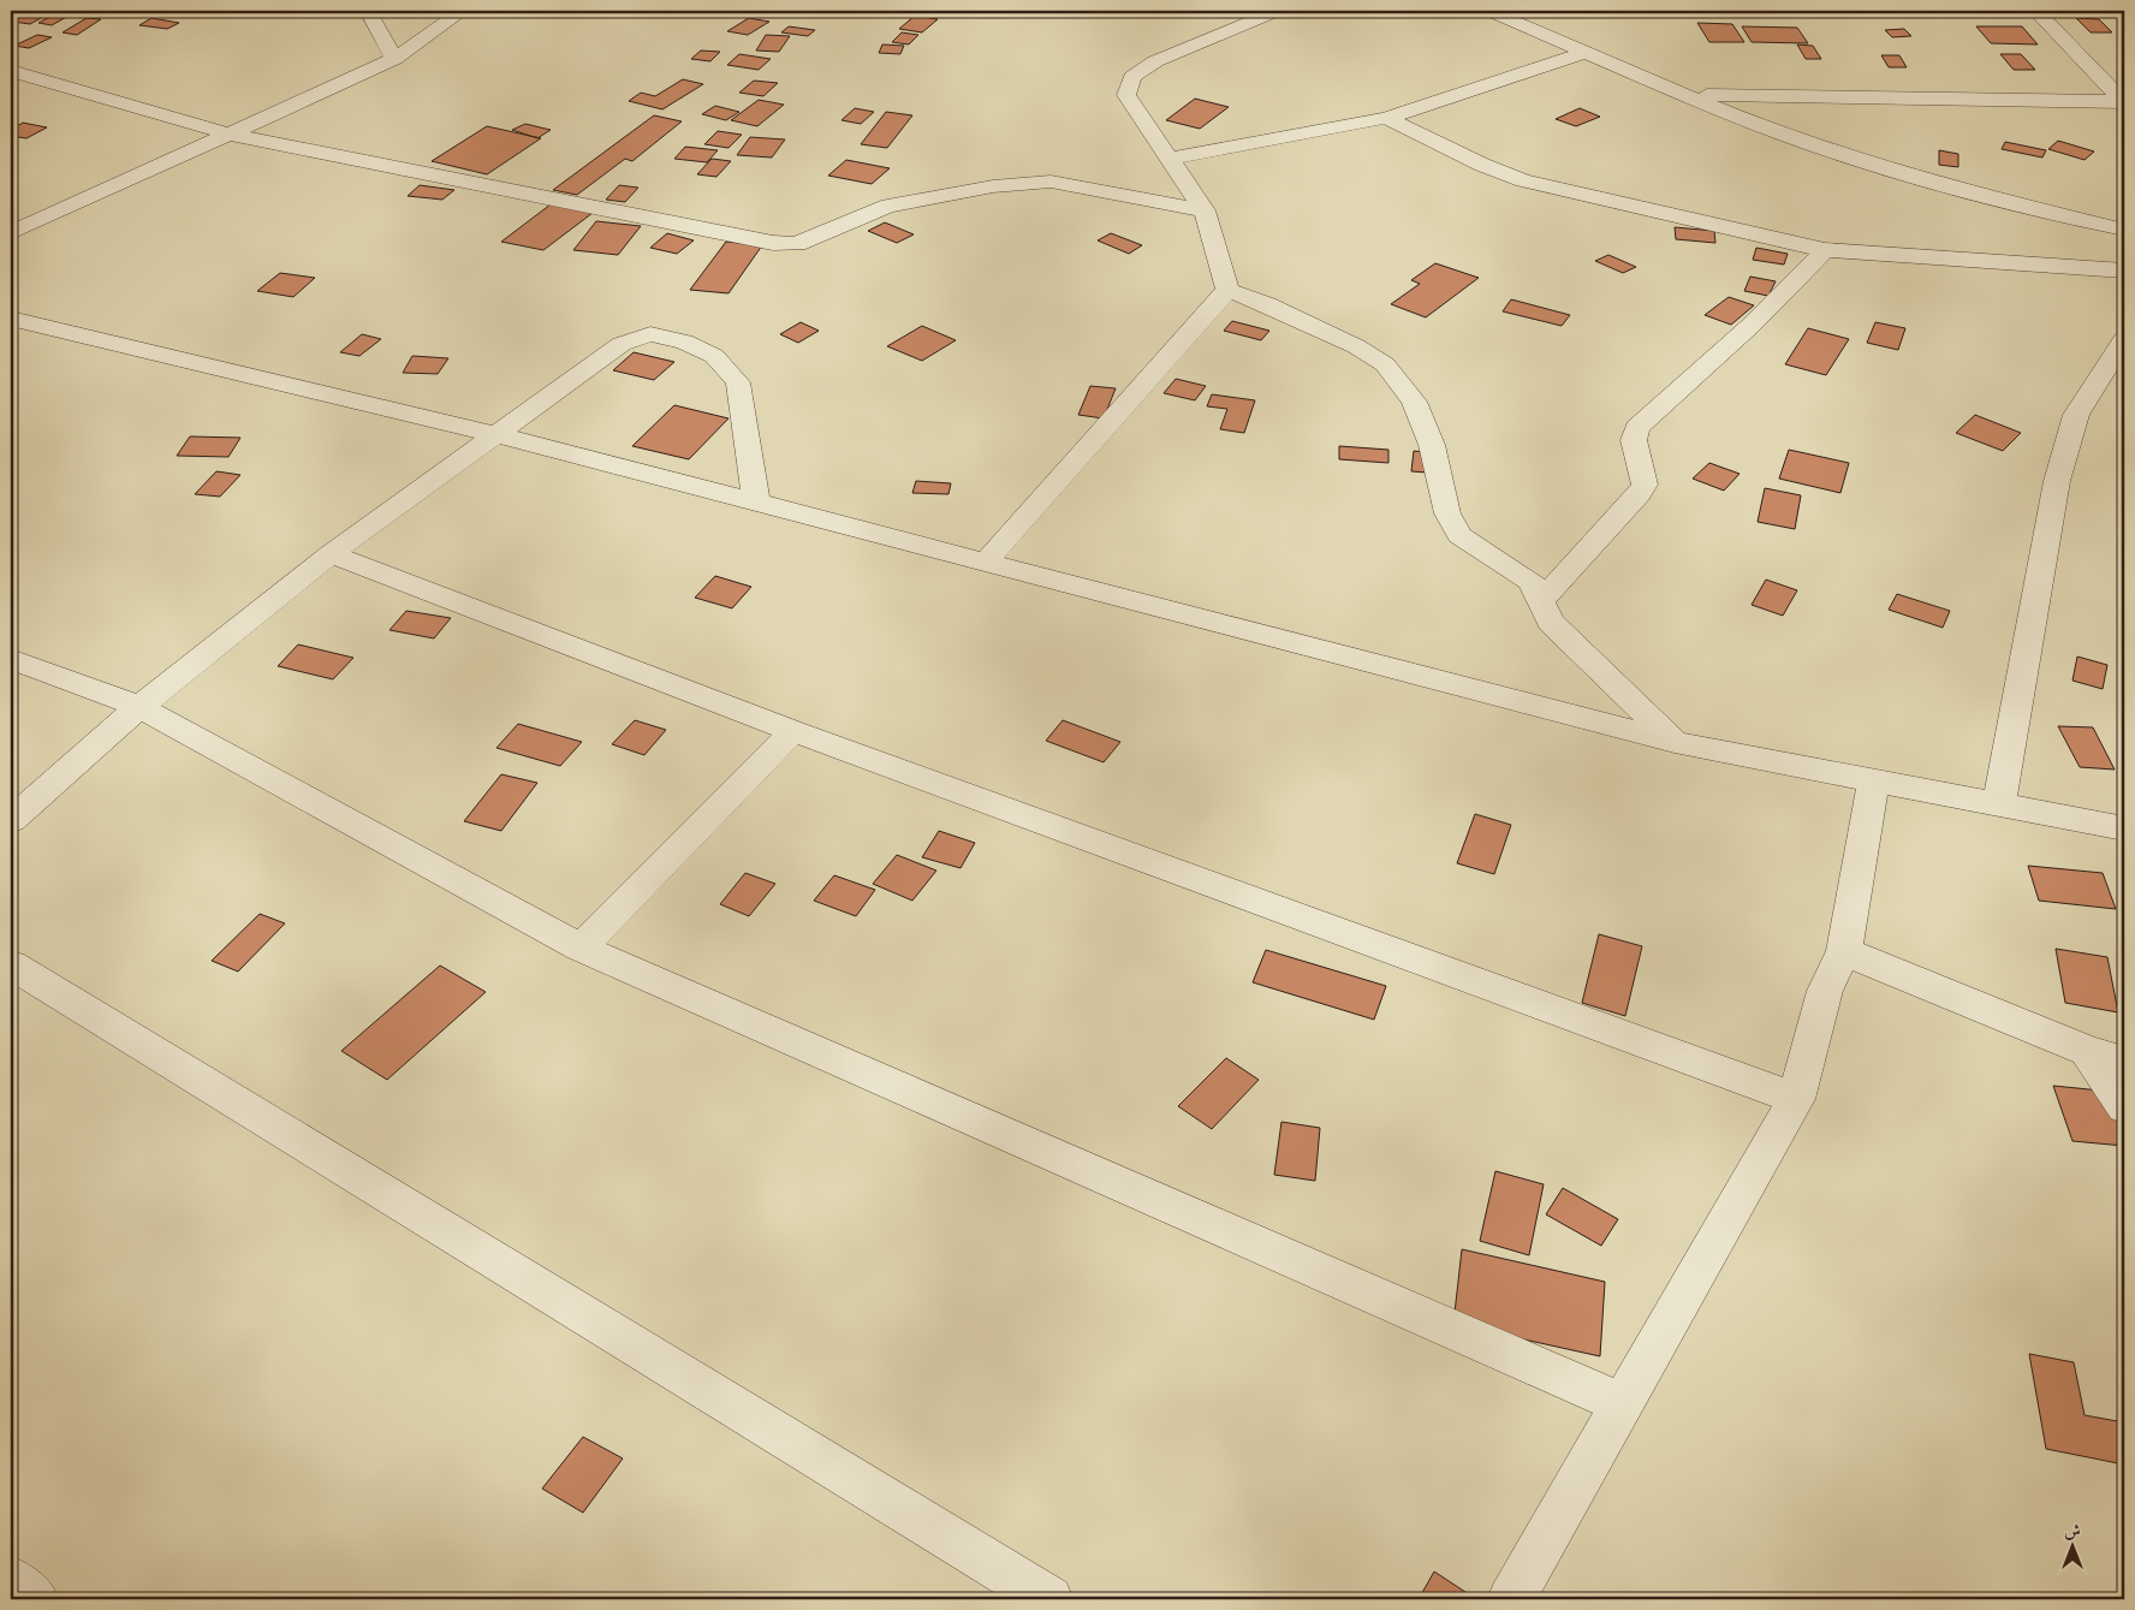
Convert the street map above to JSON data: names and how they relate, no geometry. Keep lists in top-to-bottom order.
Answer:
{
  "north": "top"
}
